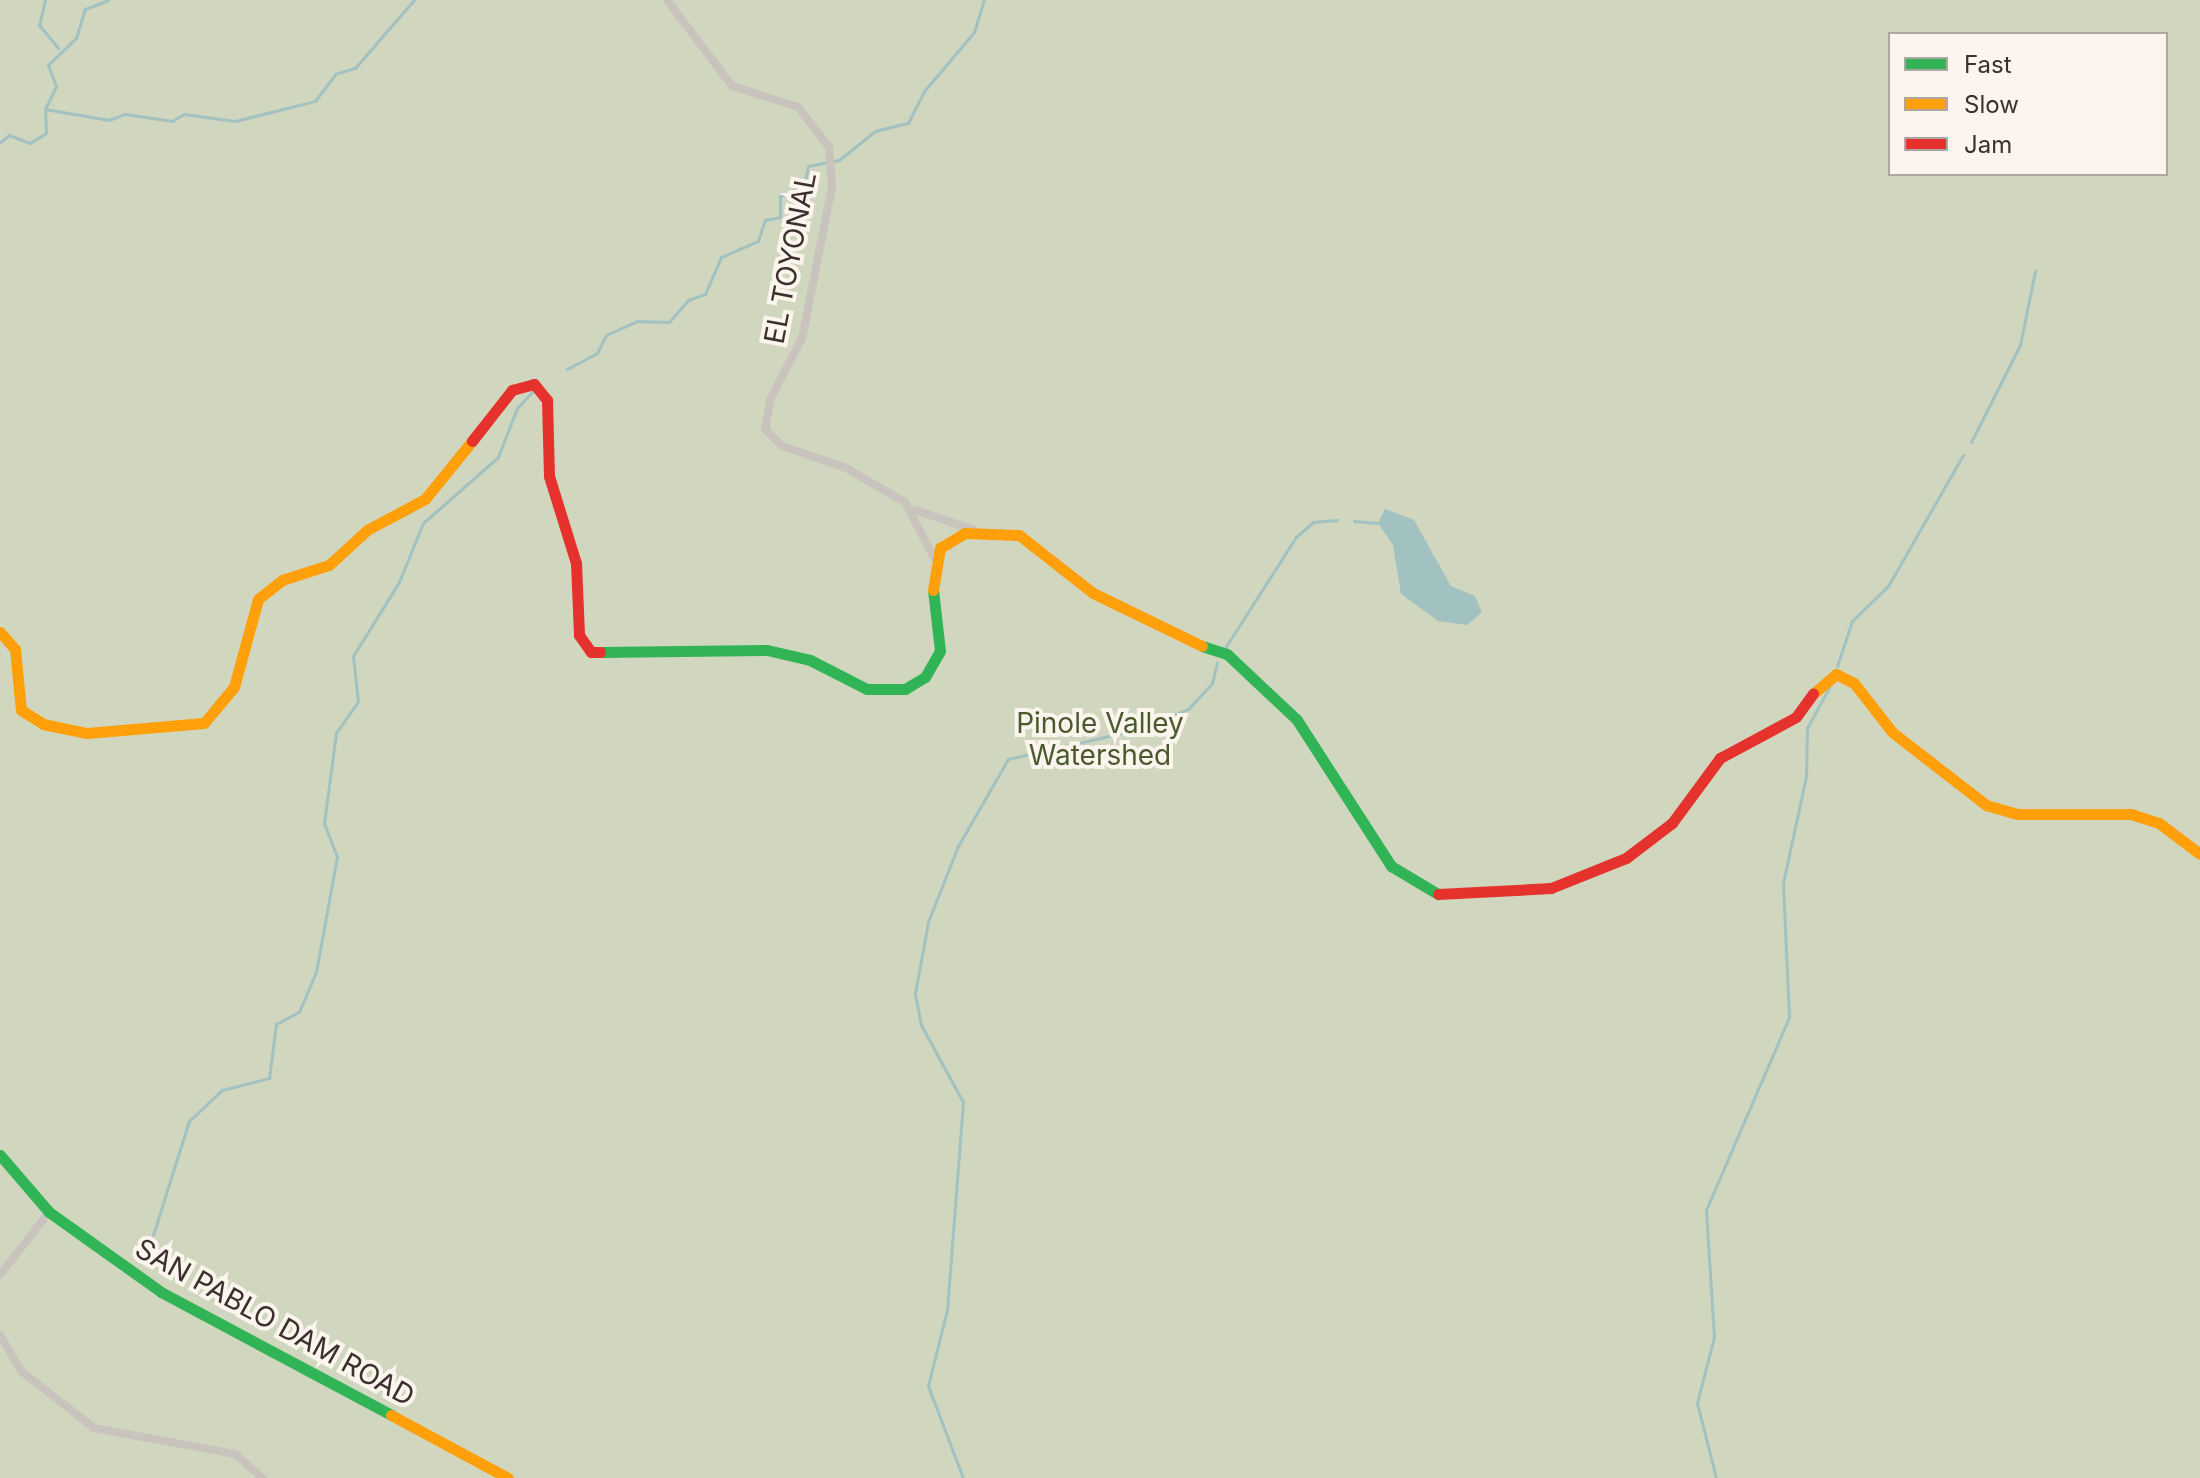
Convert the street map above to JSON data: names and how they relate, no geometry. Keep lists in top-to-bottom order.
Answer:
{
  "streets": {
    "street": ["EL TOYONAL", "SAN PABLO DAM ROAD"]
  },
  "parks": ["Pinole Valley Watershed"],
  "legend": ["Fast", "Slow", "Jam"]
}
